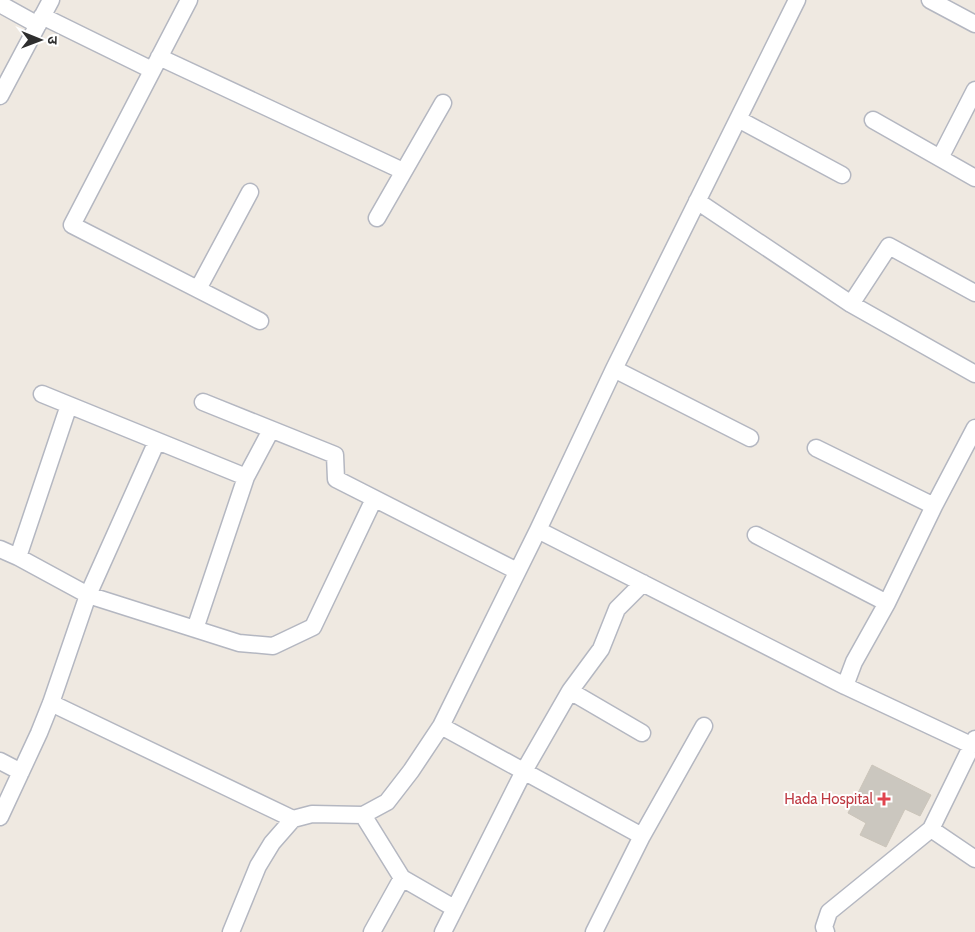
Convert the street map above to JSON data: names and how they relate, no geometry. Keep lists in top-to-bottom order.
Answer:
{
  "places": {
    "health": ["Hada Hospital"]
  },
  "north": "right"
}
